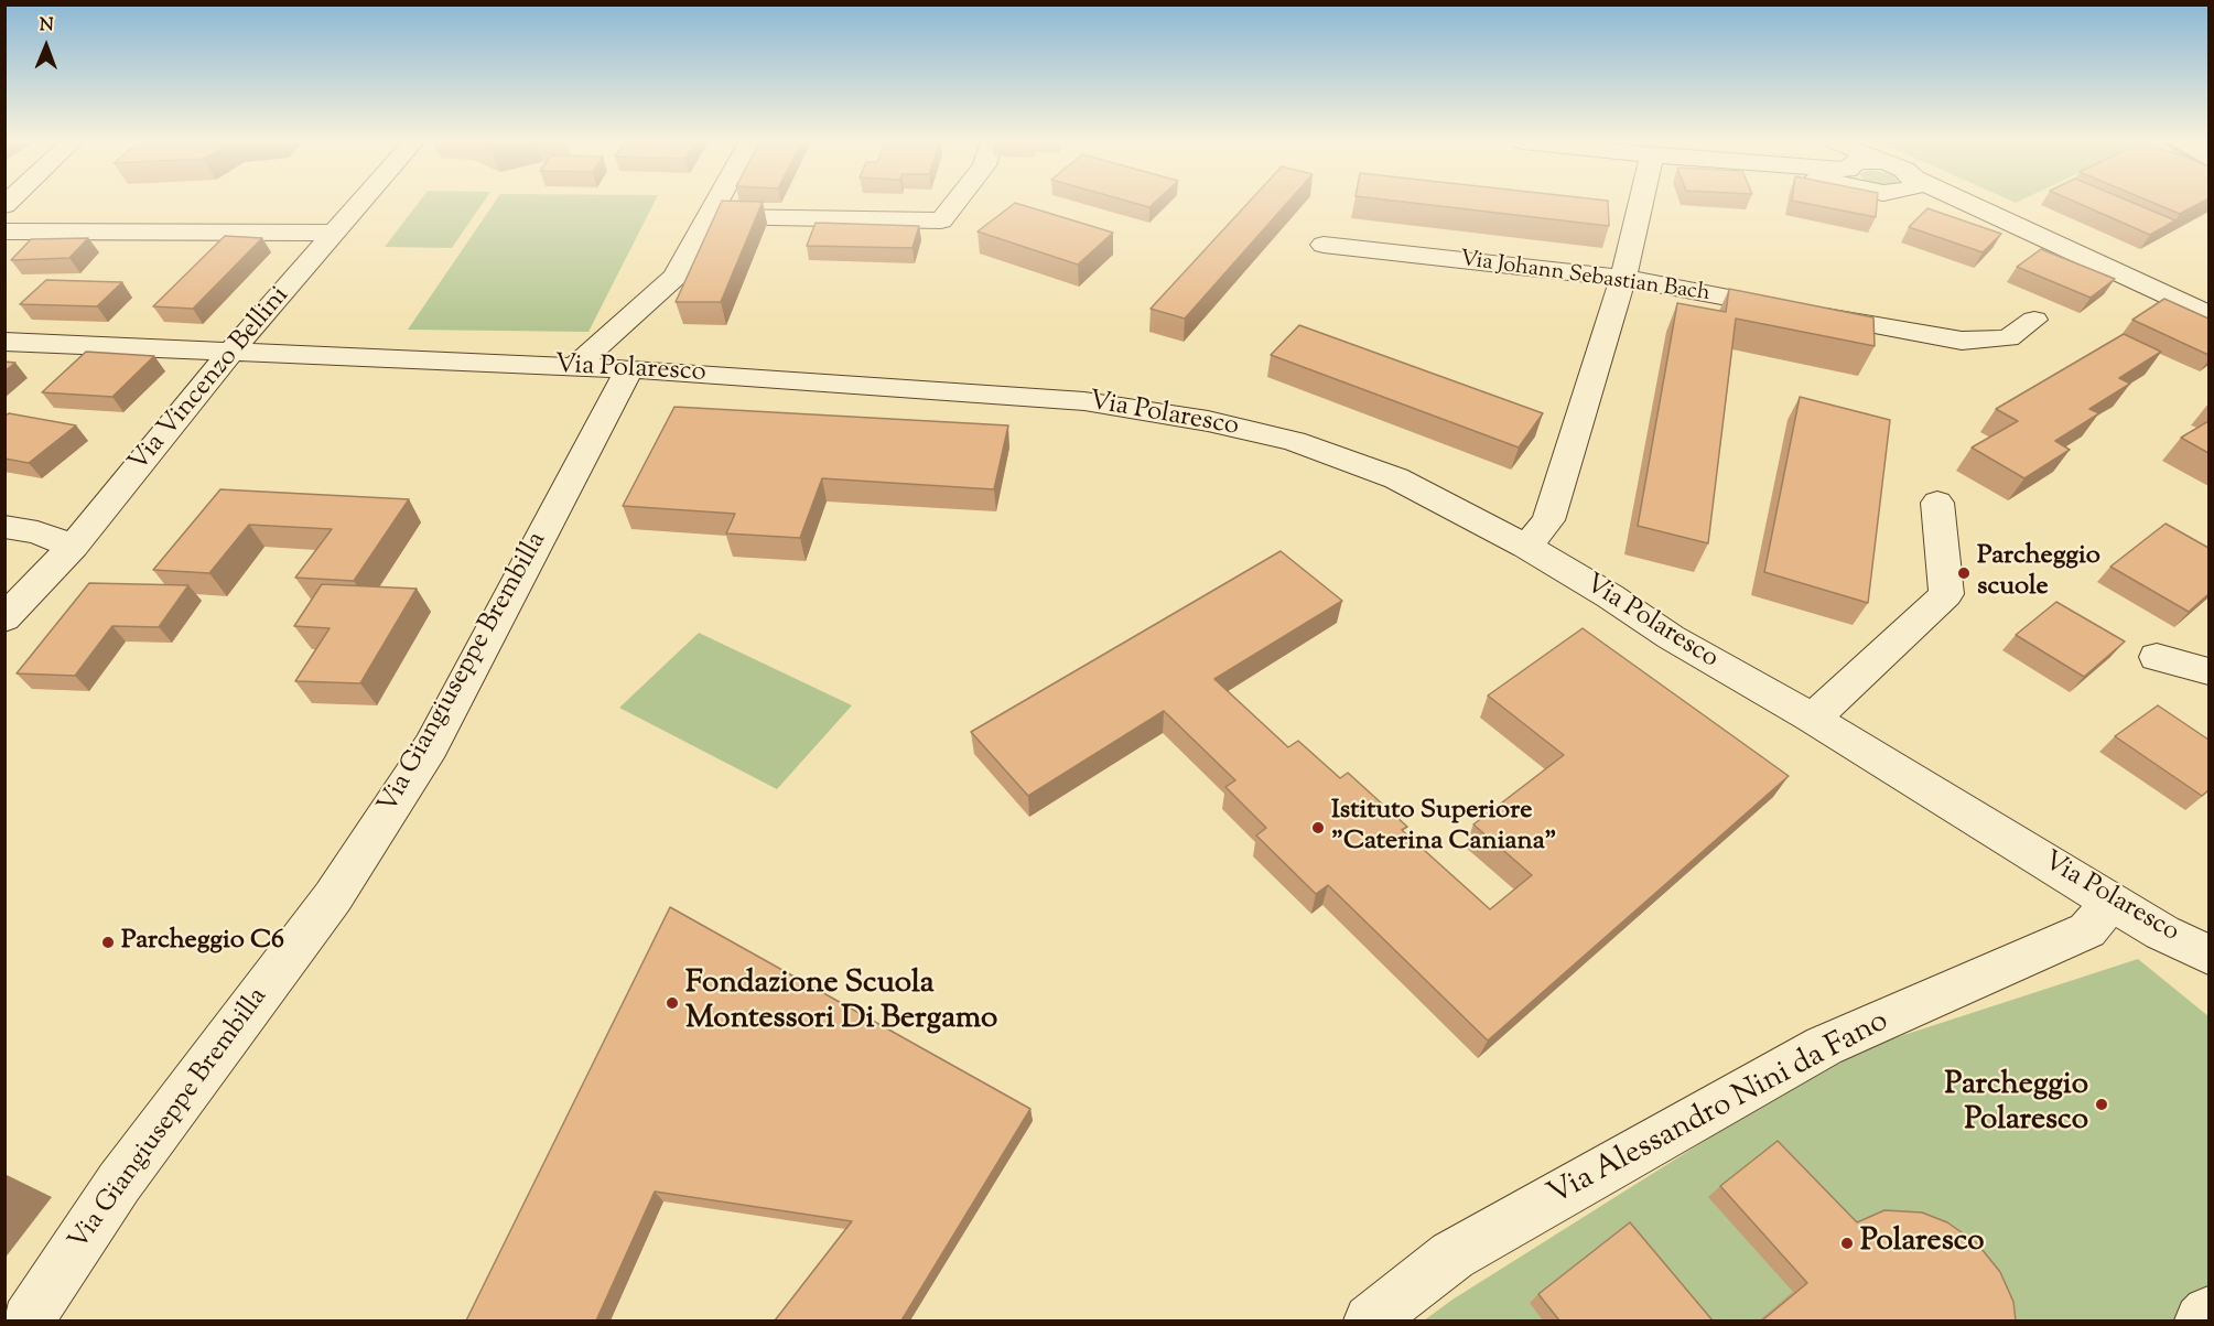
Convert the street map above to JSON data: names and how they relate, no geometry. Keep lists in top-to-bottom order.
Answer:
{
  "streets": {
    "street": [
      "Via Johann Sebastian Bach",
      "Via Polaresco",
      "Via Vincenzo Bellini",
      "Via Giangiuseppe Brembilla",
      "Via Alessandro Nini da Fano"
    ]
  },
  "crossings": [
    ["Via Polaresco", "Via Vincenzo Bellini"],
    ["Via Polaresco", "Via Giangiuseppe Brembilla"],
    ["Via Polaresco", "Via Alessandro Nini da Fano"]
  ],
  "places": [
    "Parcheggio scuole",
    "Istituto Superiore \"Caterina Caniana\"",
    "Parcheggio C6",
    "Fondazione Scuola Montessori Di Bergamo",
    "Parcheggio Polaresco",
    "Polaresco"
  ],
  "north": "top"
}
